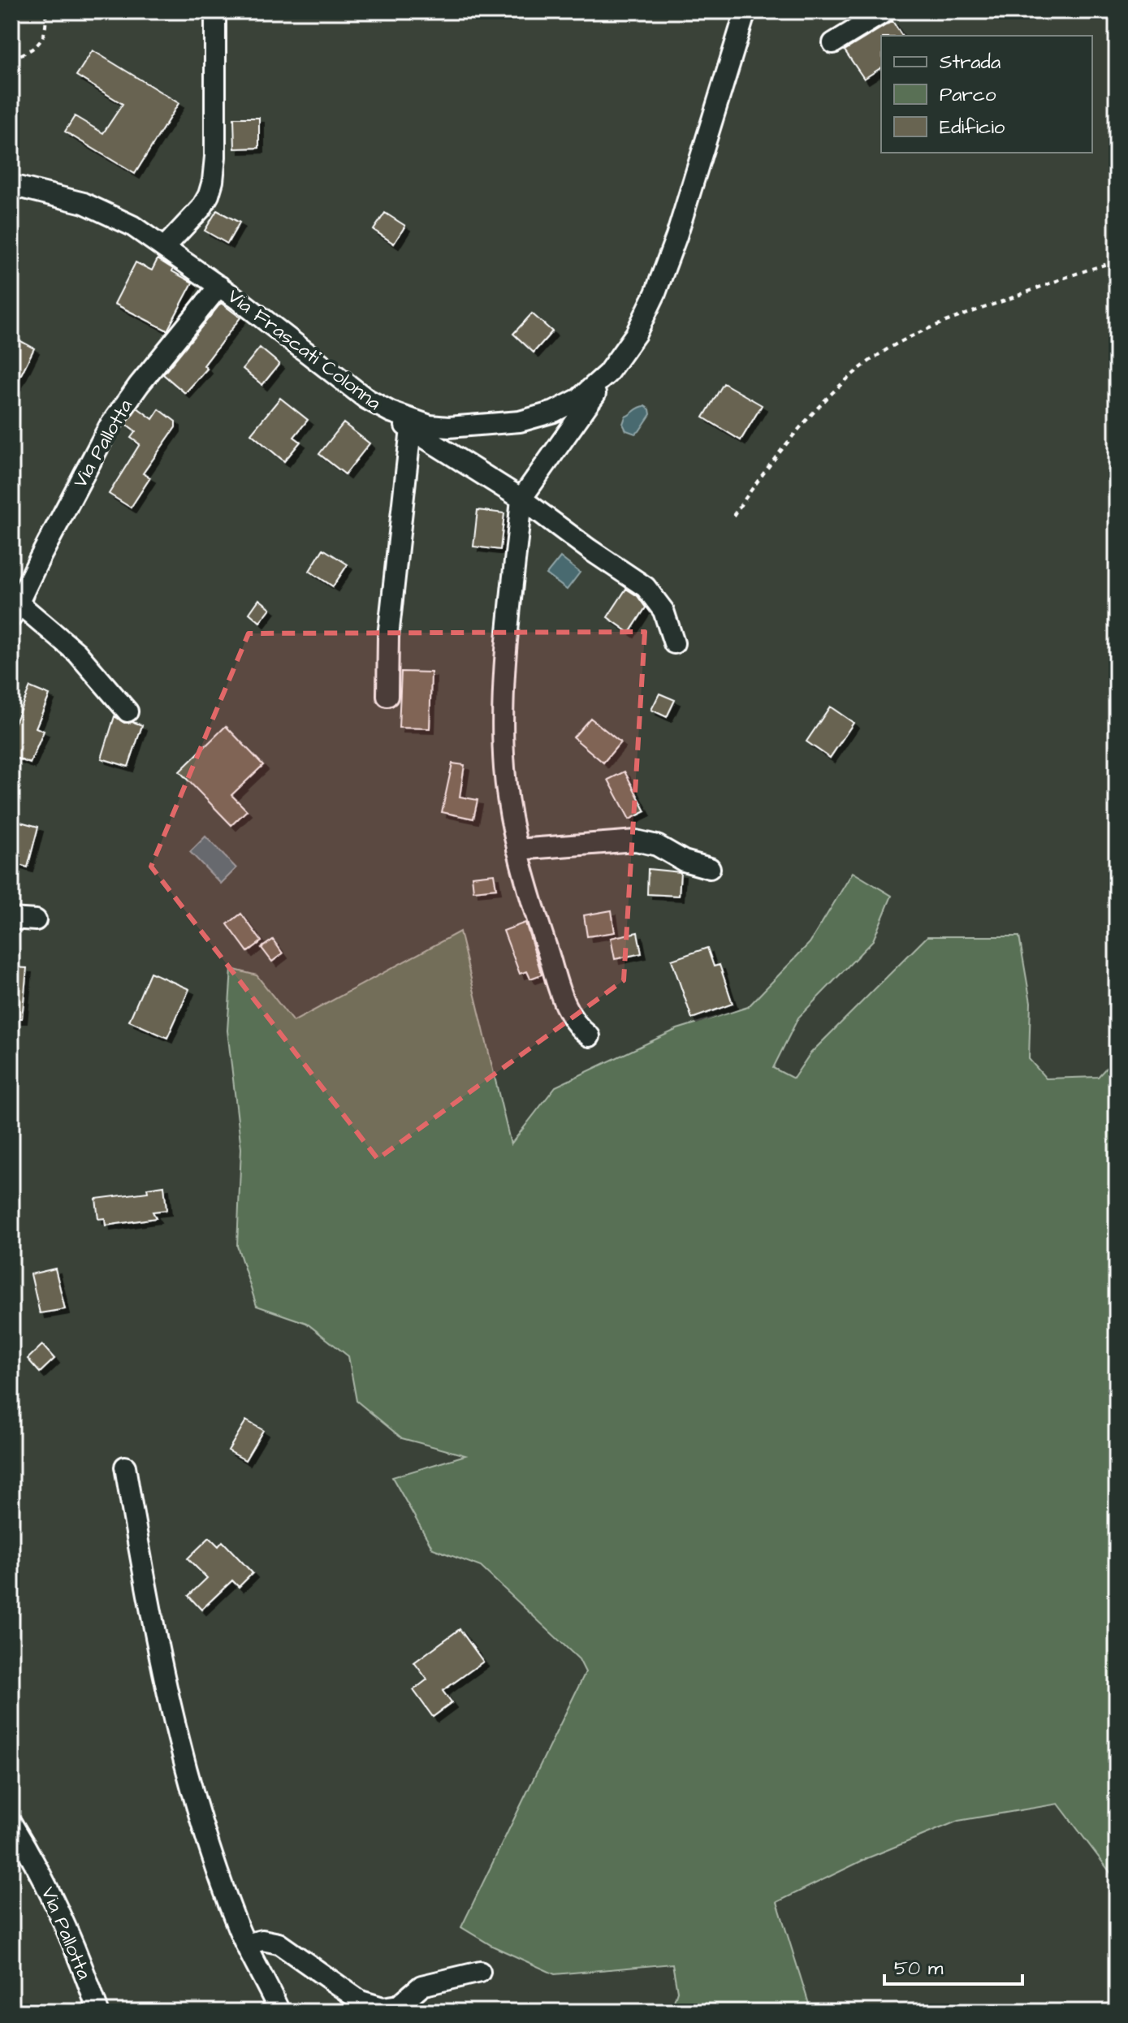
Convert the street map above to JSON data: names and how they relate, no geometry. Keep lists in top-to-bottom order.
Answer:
{
  "streets": {
    "street": ["Via Frascati Colonna", "Via Pallotta"]
  },
  "crossings": [
    ["Via Frascati Colonna", "Via Pallotta"]
  ],
  "legend": ["Strada", "Parco", "Edificio"],
  "scale_bar": "50 m"
}
